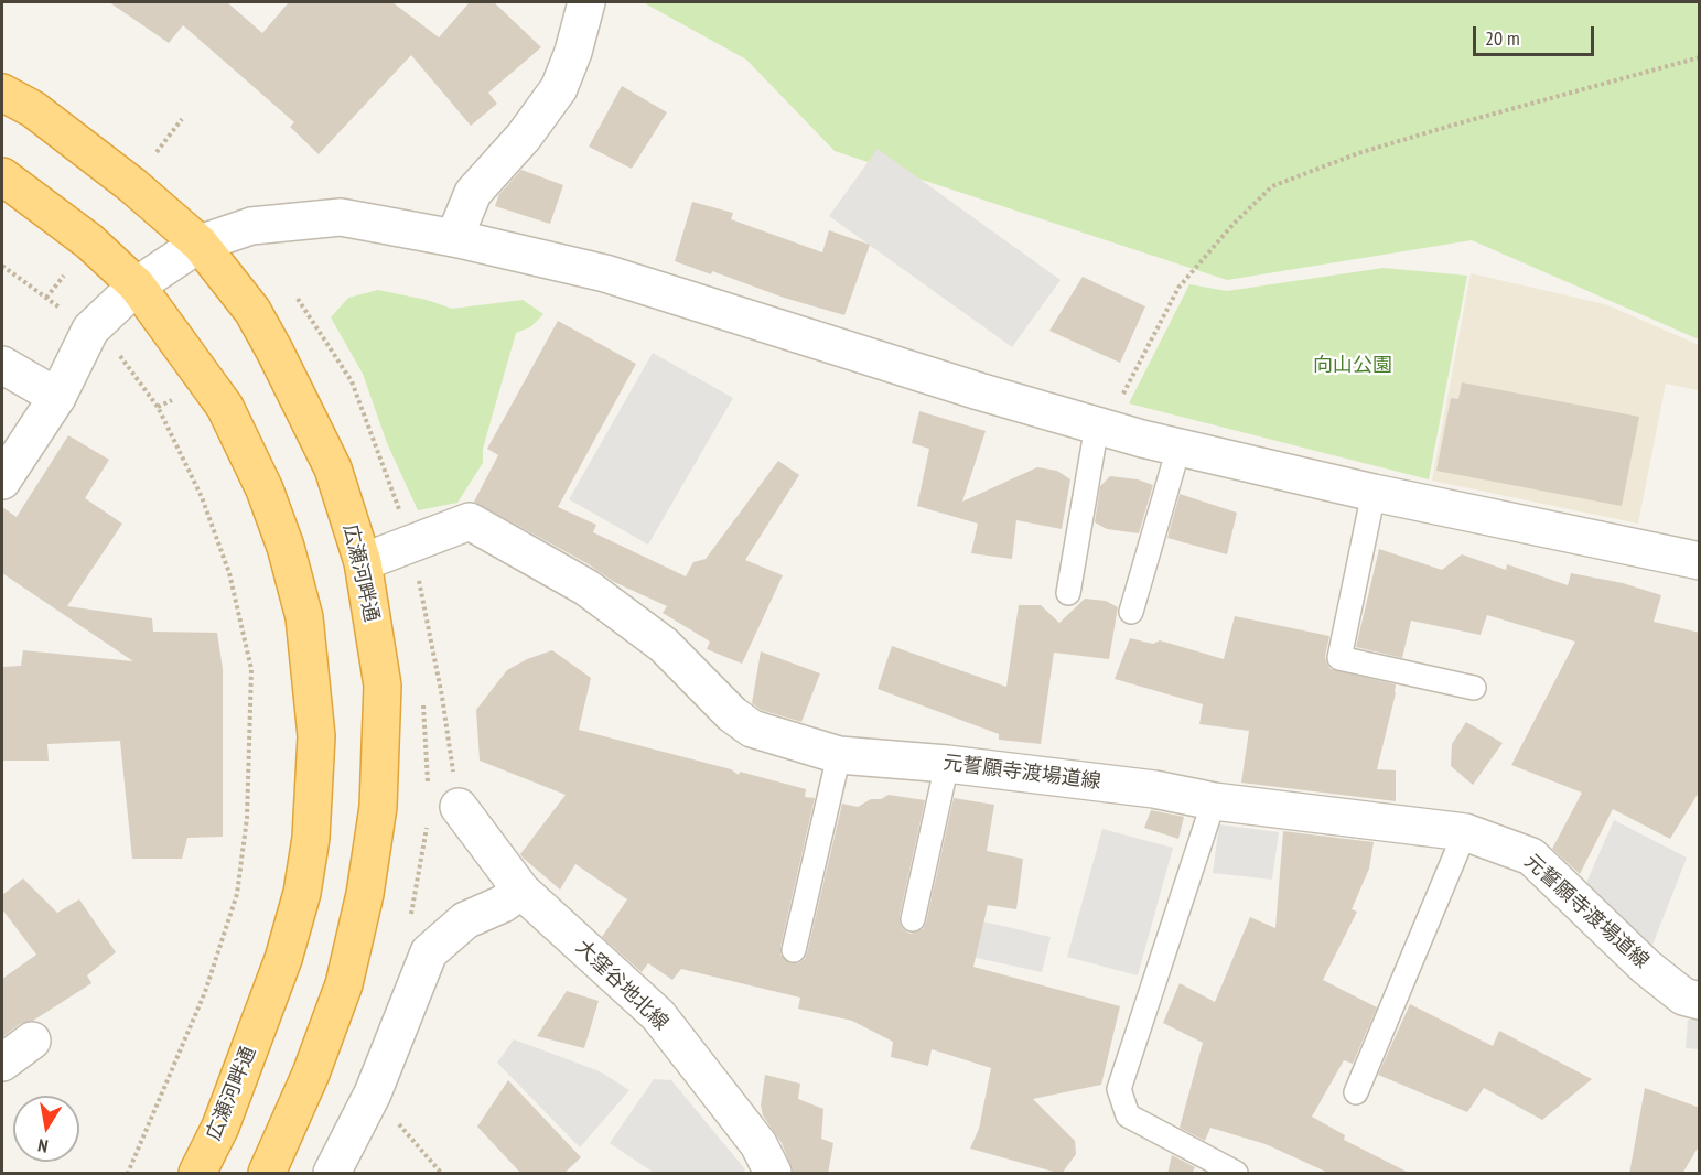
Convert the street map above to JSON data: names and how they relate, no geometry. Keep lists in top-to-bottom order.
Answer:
{
  "streets": {
    "highway": ["広瀬河畔通"],
    "street": ["元誓願寺渡場道線", "大窪谷地北線"]
  },
  "crossings": [
    ["広瀬河畔通", "元誓願寺渡場道線"]
  ],
  "parks": ["向山公園"],
  "scale_bar": "20 m",
  "north": "bottom"
}
